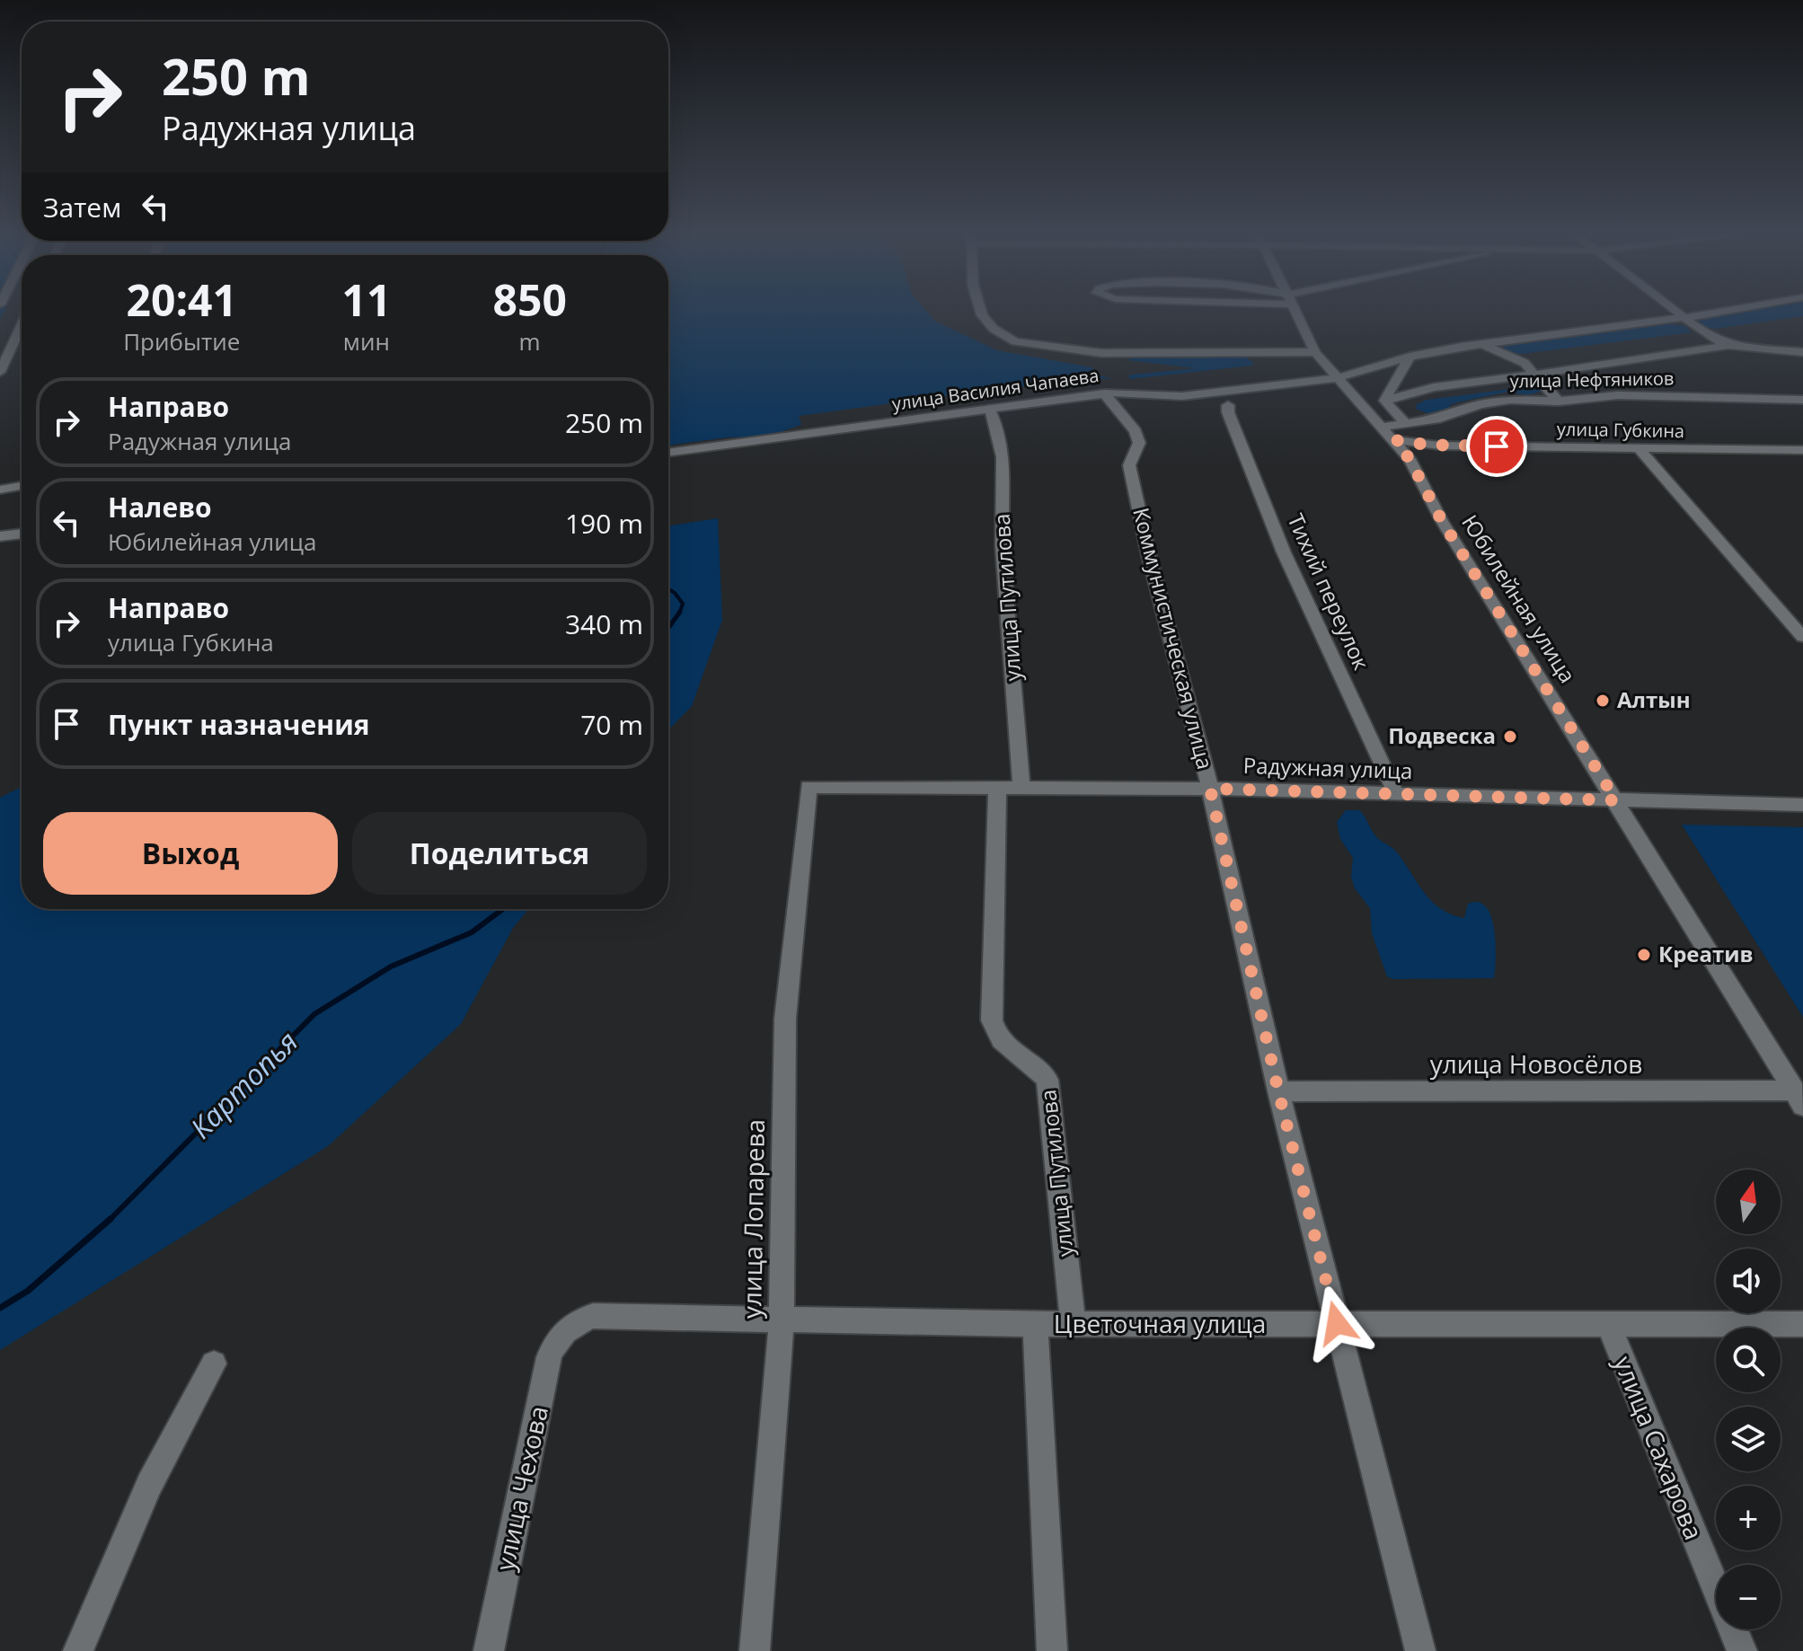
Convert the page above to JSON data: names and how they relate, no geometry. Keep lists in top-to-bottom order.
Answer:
{
  "streets": {
    "street": [
      "улица Нефтяников",
      "улица Василия Чапаева",
      "улица Губкина",
      "Тихий переулок",
      "улица Путилова",
      "Юбилейная улица",
      "Коммунистическая улица",
      "Радужная улица",
      "улица Новосёлов",
      "улица Лопарева",
      "Цветочная улица",
      "улица Сахарова",
      "улица Чехова"
    ]
  },
  "crossings": [
    ["улица Нефтяников", "улица Губкина"],
    ["улица Нефтяников", "Юбилейная улица"],
    ["улица Василия Чапаева", "улица Путилова"],
    ["улица Василия Чапаева", "Юбилейная улица"],
    ["улица Василия Чапаева", "Коммунистическая улица"],
    ["улица Губкина", "Юбилейная улица"],
    ["Тихий переулок", "Радужная улица"],
    ["улица Путилова", "Радужная улица"],
    ["улица Путилова", "Цветочная улица"],
    ["Юбилейная улица", "Радужная улица"],
    ["Юбилейная улица", "улица Новосёлов"],
    ["Коммунистическая улица", "Радужная улица"],
    ["Коммунистическая улица", "улица Новосёлов"],
    ["Коммунистическая улица", "Цветочная улица"],
    ["Радужная улица", "улица Лопарева"],
    ["улица Лопарева", "Цветочная улица"],
    ["Цветочная улица", "улица Сахарова"],
    ["Цветочная улица", "улица Чехова"]
  ],
  "water": ["Картопья"],
  "places": ["Алтын", "Подвеска", "Креатив"],
  "north": "top",
  "page": {
    "turn": ["250 m", "Радужная улица"],
    "then": "Затем",
    "eta": [
      "20:41",
      "Прибытие",
      "11",
      "мин",
      "850",
      "m"
    ],
    "list": [
      {
        "name": "Направо",
        "note": "Радужная улица",
        "value": "250 m"
      },
      {
        "name": "Налево",
        "note": "Юбилейная улица",
        "value": "190 m"
      },
      {
        "name": "Направо",
        "note": "улица Губкина",
        "value": "340 m"
      },
      {
        "name": "Пункт назначения",
        "value": "70 m"
      }
    ],
    "buttons": ["Выход", "Поделиться"],
    "map_buttons": ["+", "−"]
  }
}
